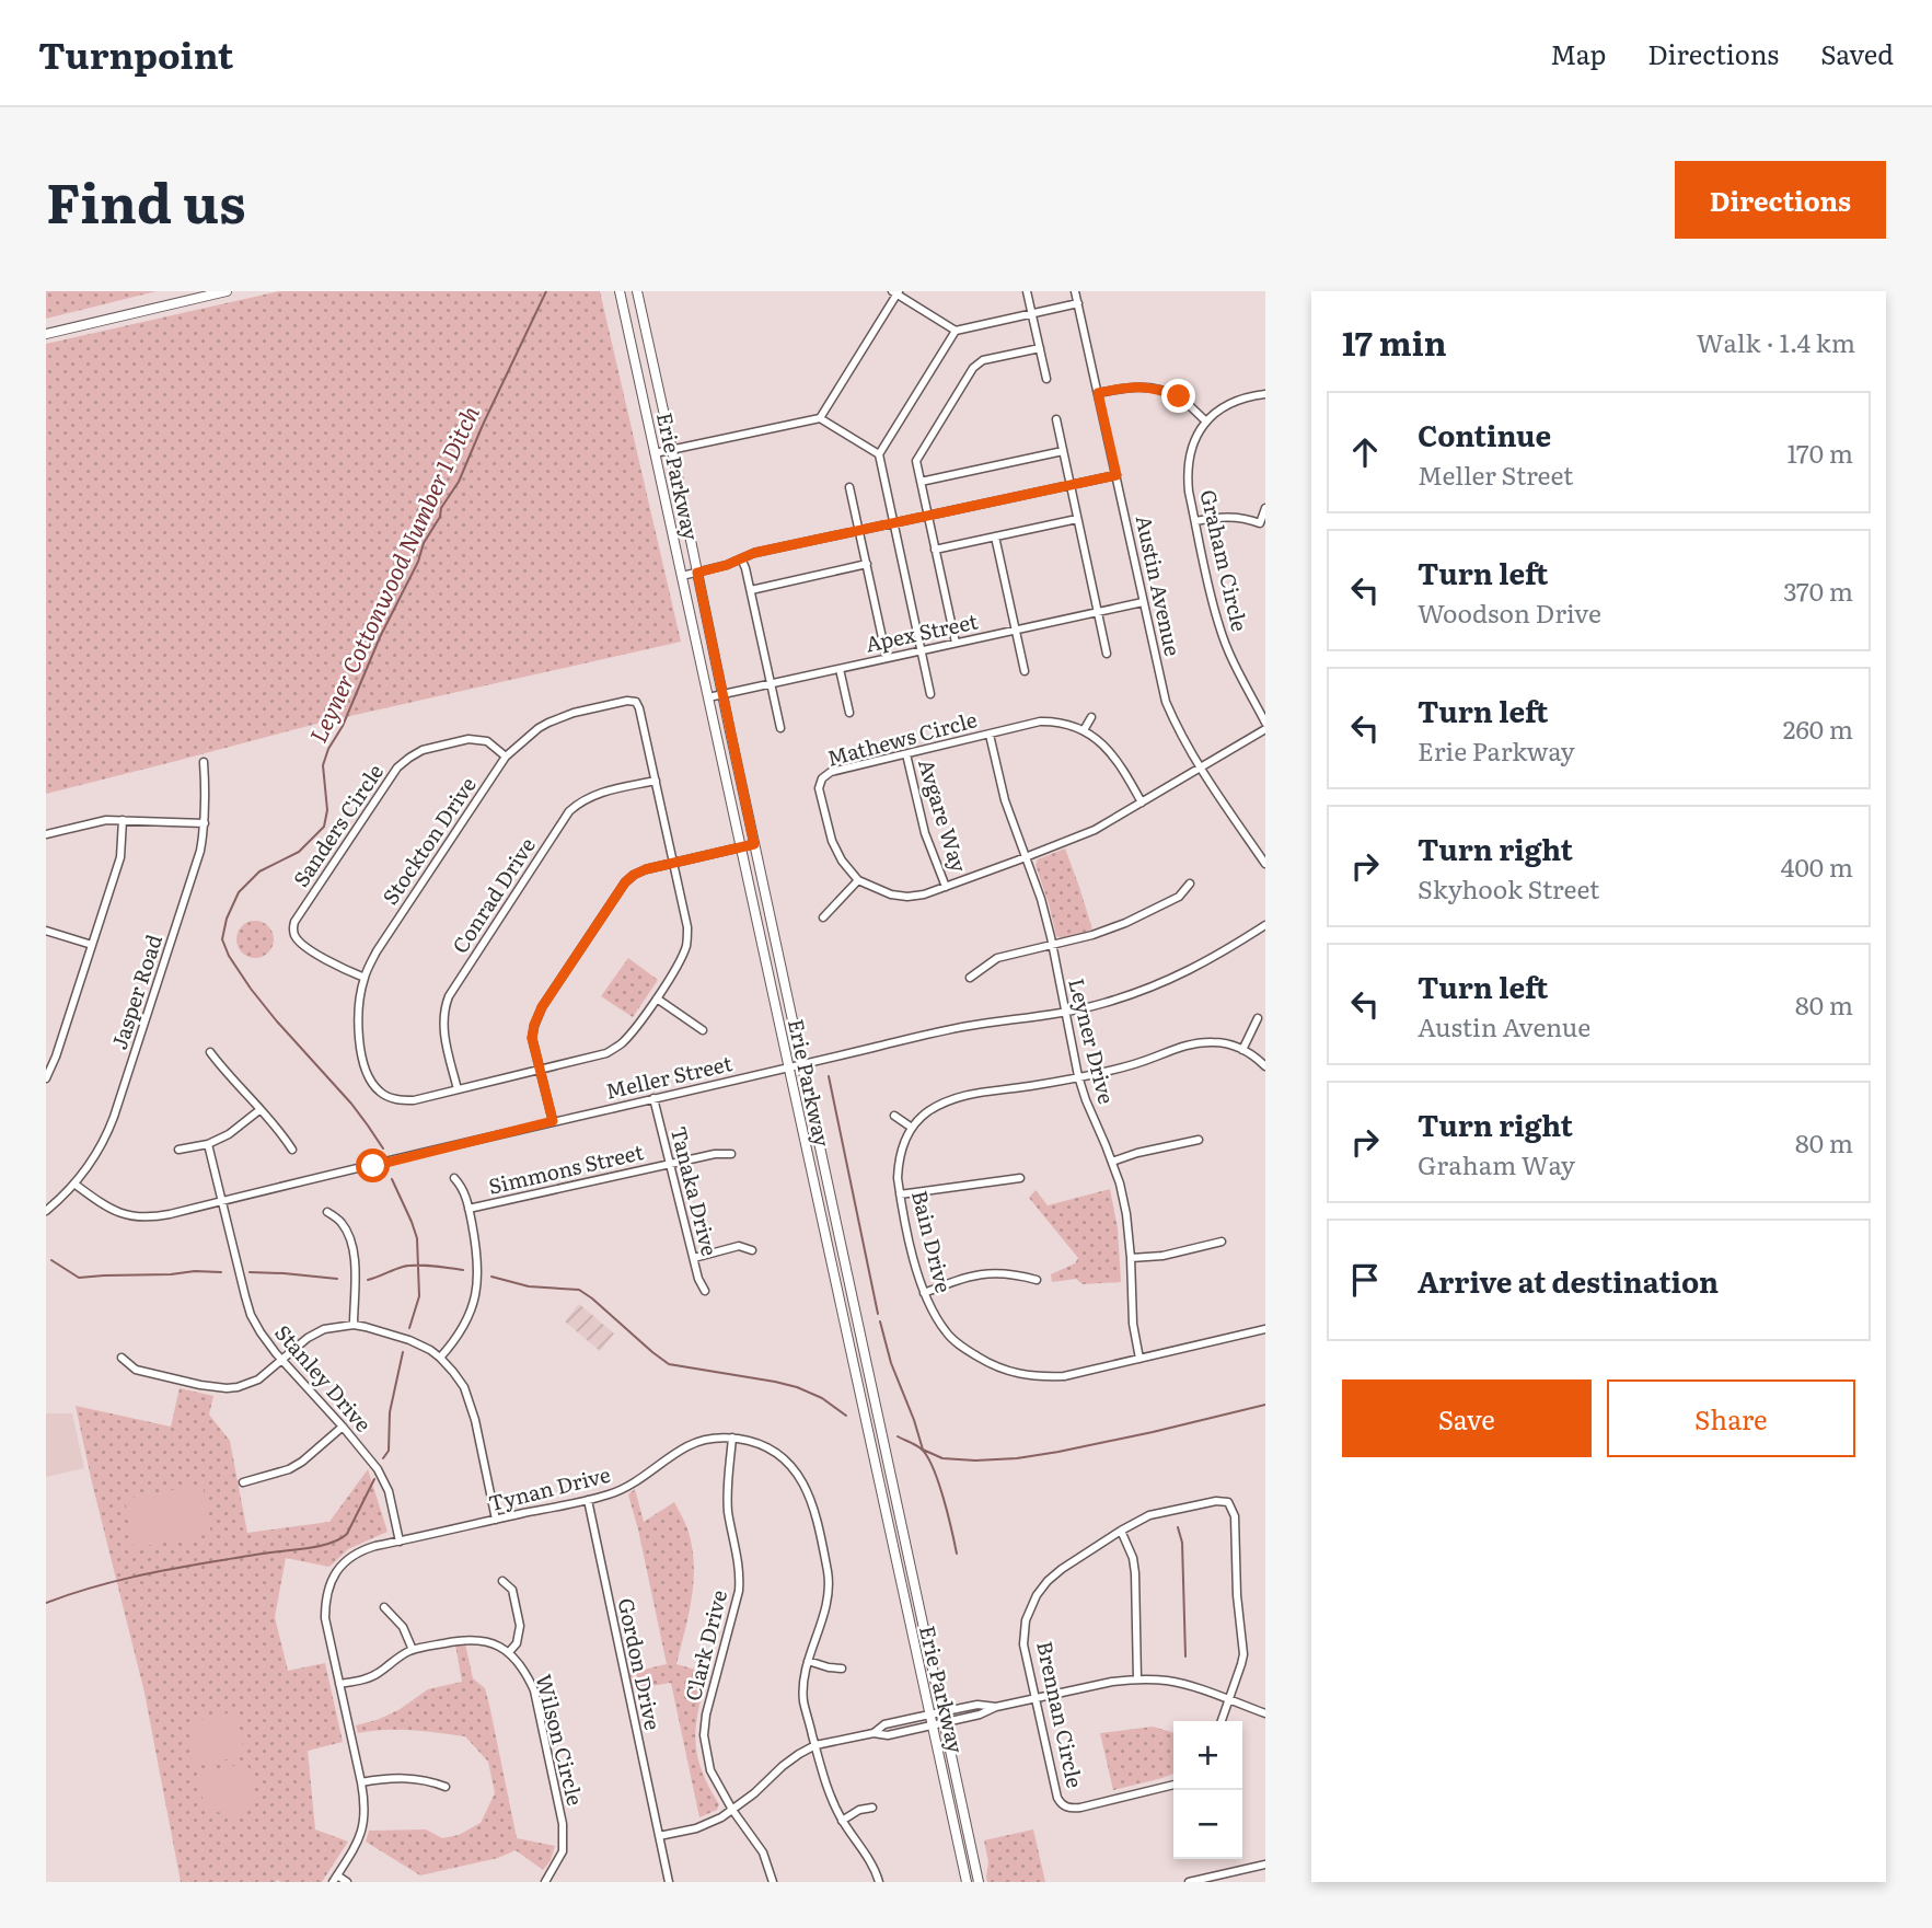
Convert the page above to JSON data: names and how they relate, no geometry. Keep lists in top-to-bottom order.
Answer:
{
  "streets": {
    "main road": ["Erie Parkway"],
    "street": [
      "Graham Circle",
      "Austin Avenue",
      "Apex Street",
      "Mathews Circle",
      "Avgare Way",
      "Sanders Circle",
      "Stockton Drive",
      "Conrad Drive",
      "Jasper Road",
      "Leyner Drive",
      "Meller Street",
      "Simmons Street",
      "Tanaka Drive",
      "Bain Drive",
      "Stanley Drive",
      "Tynan Drive",
      "Clark Drive",
      "Gordon Drive",
      "Brennan Circle",
      "Wilson Circle"
    ]
  },
  "crossings": [
    ["Erie Parkway", "Apex Street"],
    ["Erie Parkway", "Meller Street"],
    ["Austin Avenue", "Apex Street"],
    ["Mathews Circle", "Avgare Way"],
    ["Mathews Circle", "Leyner Drive"],
    ["Sanders Circle", "Stockton Drive"],
    ["Stockton Drive", "Conrad Drive"],
    ["Jasper Road", "Meller Street"],
    ["Leyner Drive", "Meller Street"],
    ["Leyner Drive", "Bain Drive"],
    ["Meller Street", "Tanaka Drive"],
    ["Meller Street", "Stanley Drive"],
    ["Simmons Street", "Tanaka Drive"],
    ["Stanley Drive", "Tynan Drive"],
    ["Tynan Drive", "Clark Drive"],
    ["Tynan Drive", "Gordon Drive"]
  ],
  "water": ["Leyner Cottonwood Number 1 Ditch"],
  "page": {
    "header": "Turnpoint",
    "nav": ["Map", "Directions", "Saved"],
    "title": "Find us",
    "buttons": [
      "Directions",
      ["Save", "Share"]
    ],
    "heading": ["17 min", "Walk · 1.4 km"],
    "list": [
      ["Continue", "Meller Street", "170 m"],
      ["Turn left", "Woodson Drive", "370 m"],
      ["Turn left", "Erie Parkway", "260 m"],
      ["Turn right", "Skyhook Street", "400 m"],
      ["Turn left", "Austin Avenue", "80 m"],
      ["Turn right", "Graham Way", "80 m"],
      "Arrive at destination"
    ],
    "map_buttons": ["+", "−"]
  }
}
